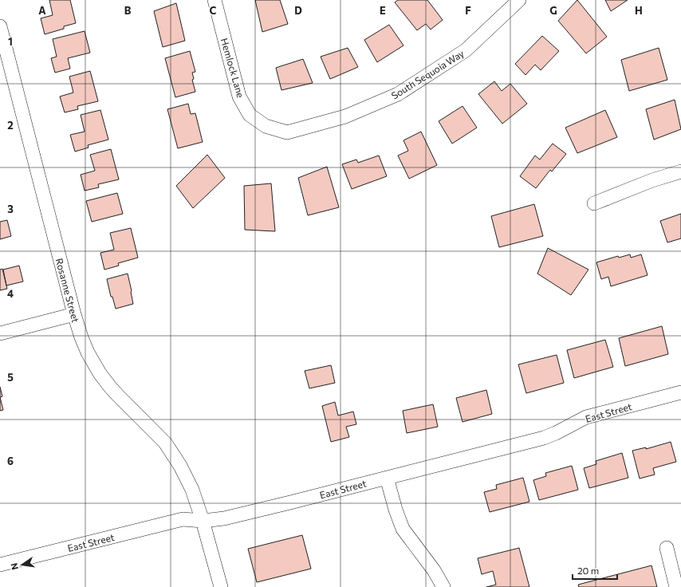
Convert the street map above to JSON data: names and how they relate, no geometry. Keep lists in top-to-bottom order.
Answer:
{
  "streets": {
    "street": [
      "Hemlock Lane",
      "South Sequoia Way",
      "Rosanne Street",
      "East Street"
    ]
  },
  "crossings": [
    ["Hemlock Lane", "South Sequoia Way"],
    ["Rosanne Street", "East Street"]
  ],
  "scale_bar": "20 m",
  "north": "left",
  "grid": {
    "columns": [
      "A",
      "B",
      "C",
      "D",
      "E",
      "F",
      "G",
      "H"
    ],
    "rows": [
      "1",
      "2",
      "3",
      "4",
      "5",
      "6"
    ]
  }
}
